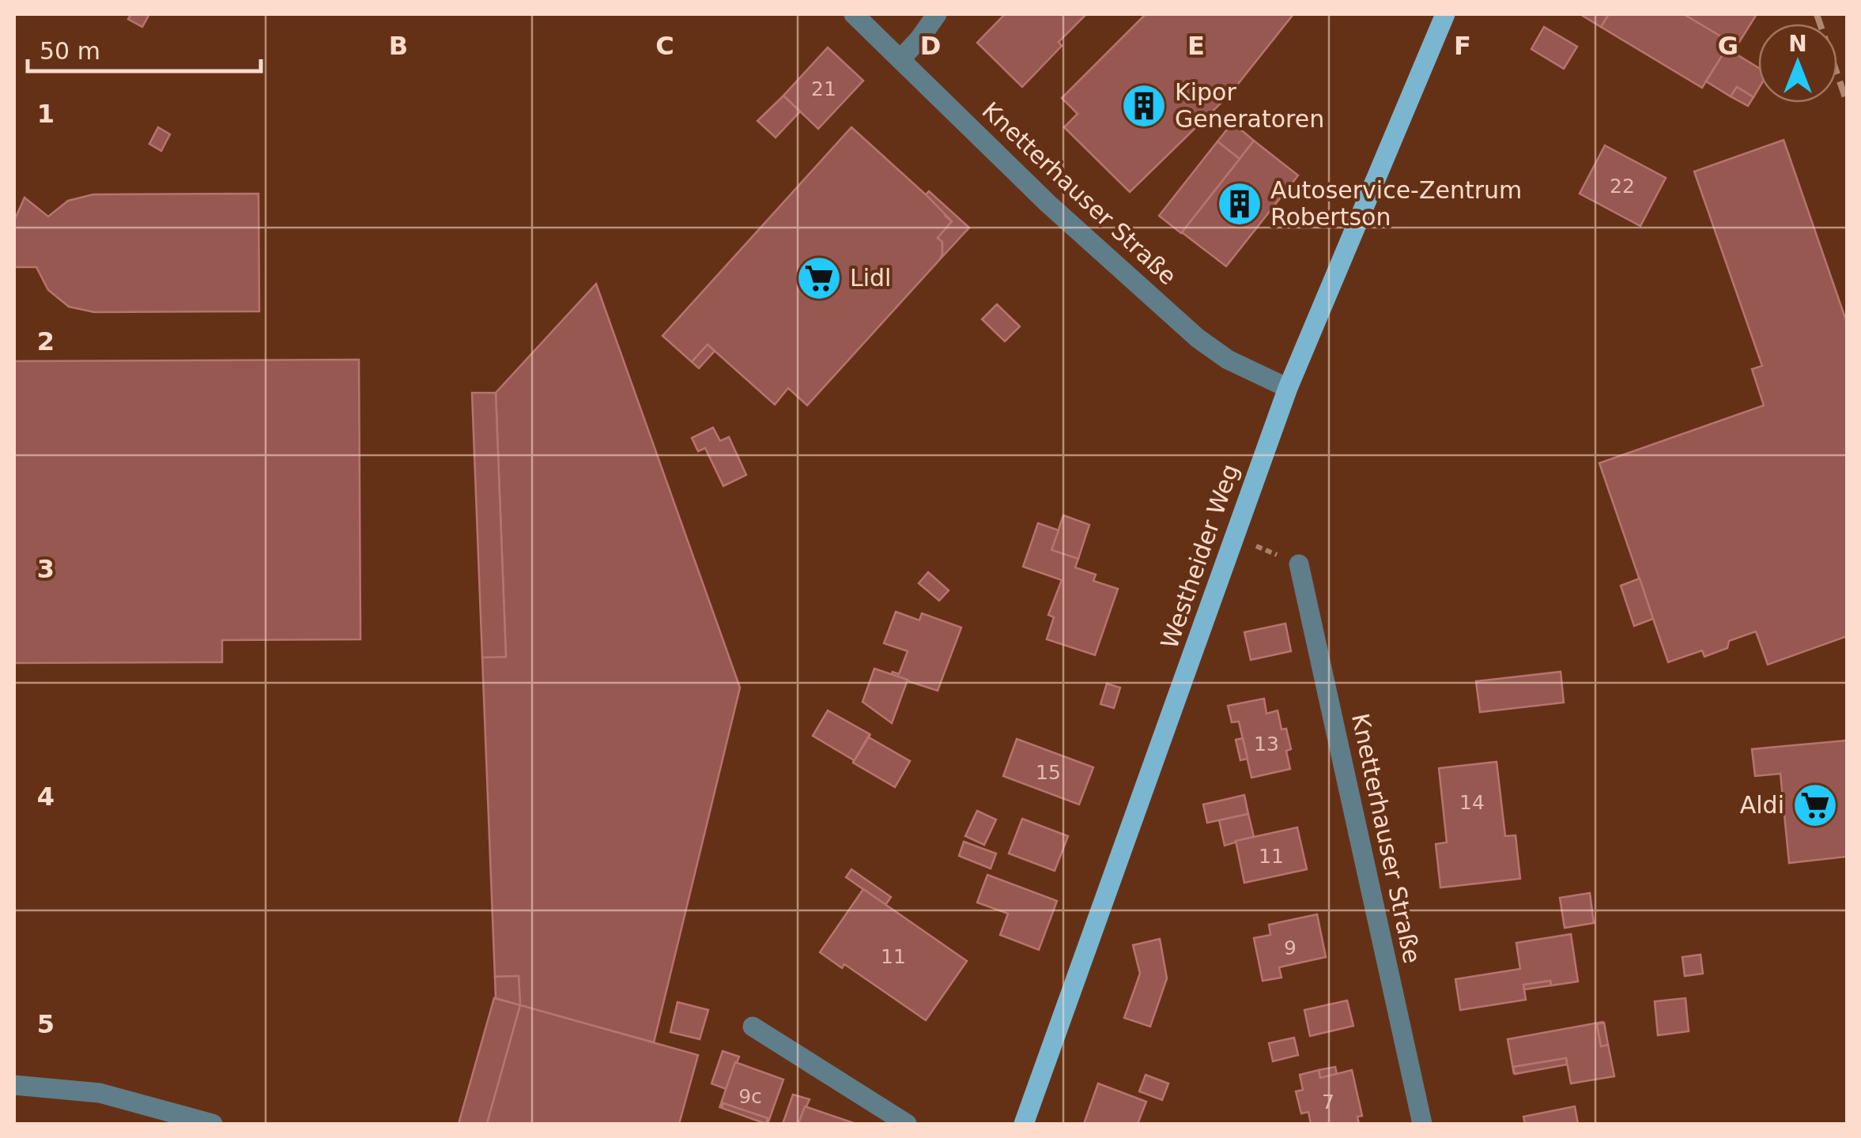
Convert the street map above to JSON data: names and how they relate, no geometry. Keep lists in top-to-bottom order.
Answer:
{
  "streets": {
    "main road": ["Westheider Weg"],
    "street": ["Knetterhauser Straße"]
  },
  "crossings": [
    ["Knetterhauser Straße", "Westheider Weg"]
  ],
  "places": {
    "building": ["Kipor Generatoren", "Autoservice-Zentrum Robertson"],
    "supermarket": ["Lidl", "Aldi"]
  },
  "house_numbers": [
    "21",
    "22",
    "13",
    "15",
    "14",
    "11",
    "9",
    "11",
    "9c",
    "7"
  ],
  "scale_bar": "50 m",
  "north": "top",
  "grid": {
    "columns": [
      "B",
      "C",
      "D",
      "E",
      "F",
      "G"
    ],
    "rows": [
      "1",
      "2",
      "3",
      "4",
      "5"
    ]
  }
}
